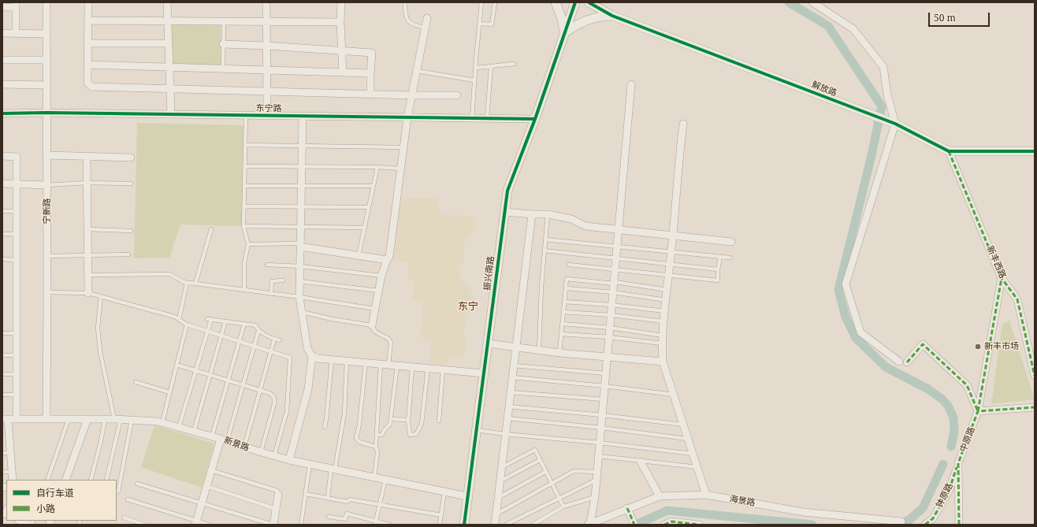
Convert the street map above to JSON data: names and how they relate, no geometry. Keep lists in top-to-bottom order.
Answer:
{
  "streets": {
    "street": [
      "解放路",
      "东宁路",
      "宁新路",
      "新丰西路",
      "振兴南路",
      "中原路",
      "新景路",
      "钟原路",
      "海景路"
    ]
  },
  "crossings": [
    ["解放路", "新丰西路"],
    ["东宁路", "宁新路"],
    ["东宁路", "振兴南路"],
    ["宁新路", "新景路"],
    ["新丰西路", "中原路"],
    ["振兴南路", "新景路"],
    ["中原路", "钟原路"]
  ],
  "districts": ["东宁"],
  "places": ["新丰市场"],
  "legend": ["自行车道", "小路"],
  "scale_bar": "50 m"
}
